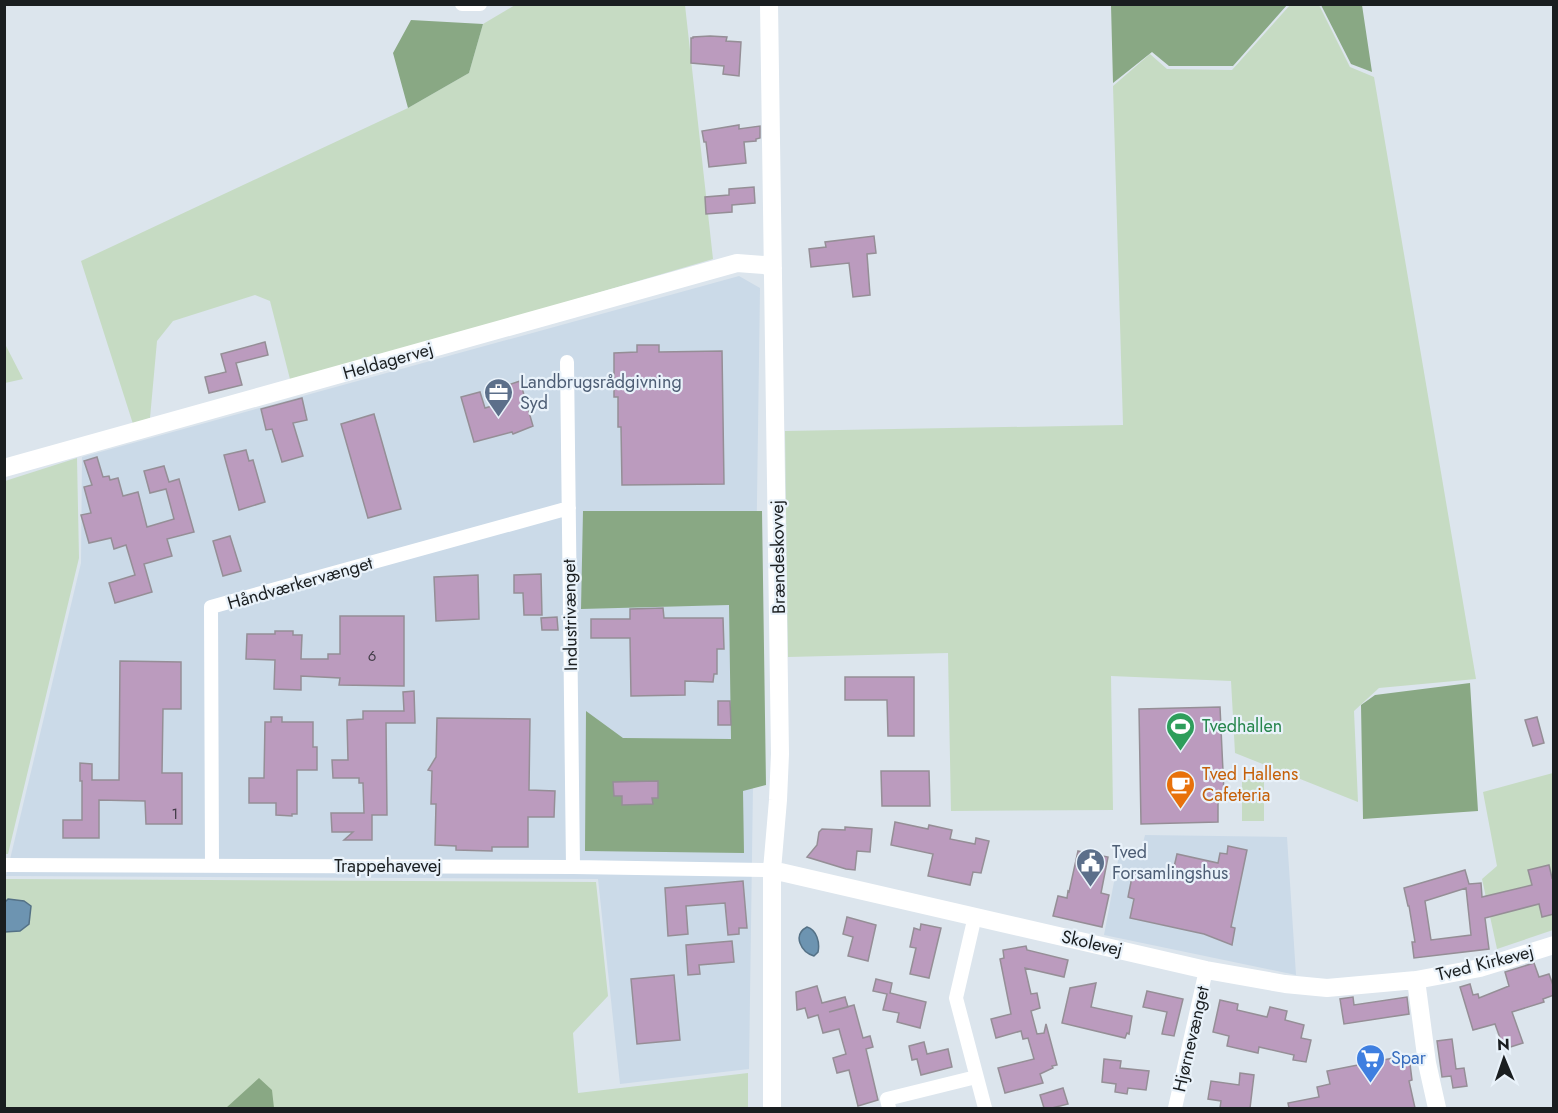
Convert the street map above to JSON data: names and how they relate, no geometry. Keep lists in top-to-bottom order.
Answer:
{
  "streets": {
    "street": [
      "Heldagervej",
      "Brændeskovvej",
      "Håndværkervænget",
      "Industrivænget",
      "Trappehavevej",
      "Skolevej",
      "Tved Kirkevej",
      "Hjørnevænget"
    ]
  },
  "crossings": [
    ["Heldagervej", "Brændeskovvej"],
    ["Brændeskovvej", "Trappehavevej"],
    ["Brændeskovvej", "Skolevej"],
    ["Håndværkervænget", "Industrivænget"],
    ["Håndværkervænget", "Trappehavevej"],
    ["Industrivænget", "Trappehavevej"],
    ["Trappehavevej", "Skolevej"],
    ["Skolevej", "Tved Kirkevej"],
    ["Skolevej", "Hjørnevænget"]
  ],
  "places": {
    "office": ["Landbrugsrådgivning Syd"],
    "sports": ["Tvedhallen"],
    "cafe": ["Tved Hallens Cafeteria"],
    "public building": ["Tved Forsamlingshus"],
    "supermarket": ["Spar"]
  },
  "house_numbers": ["6", "1"],
  "north": "top"
}
